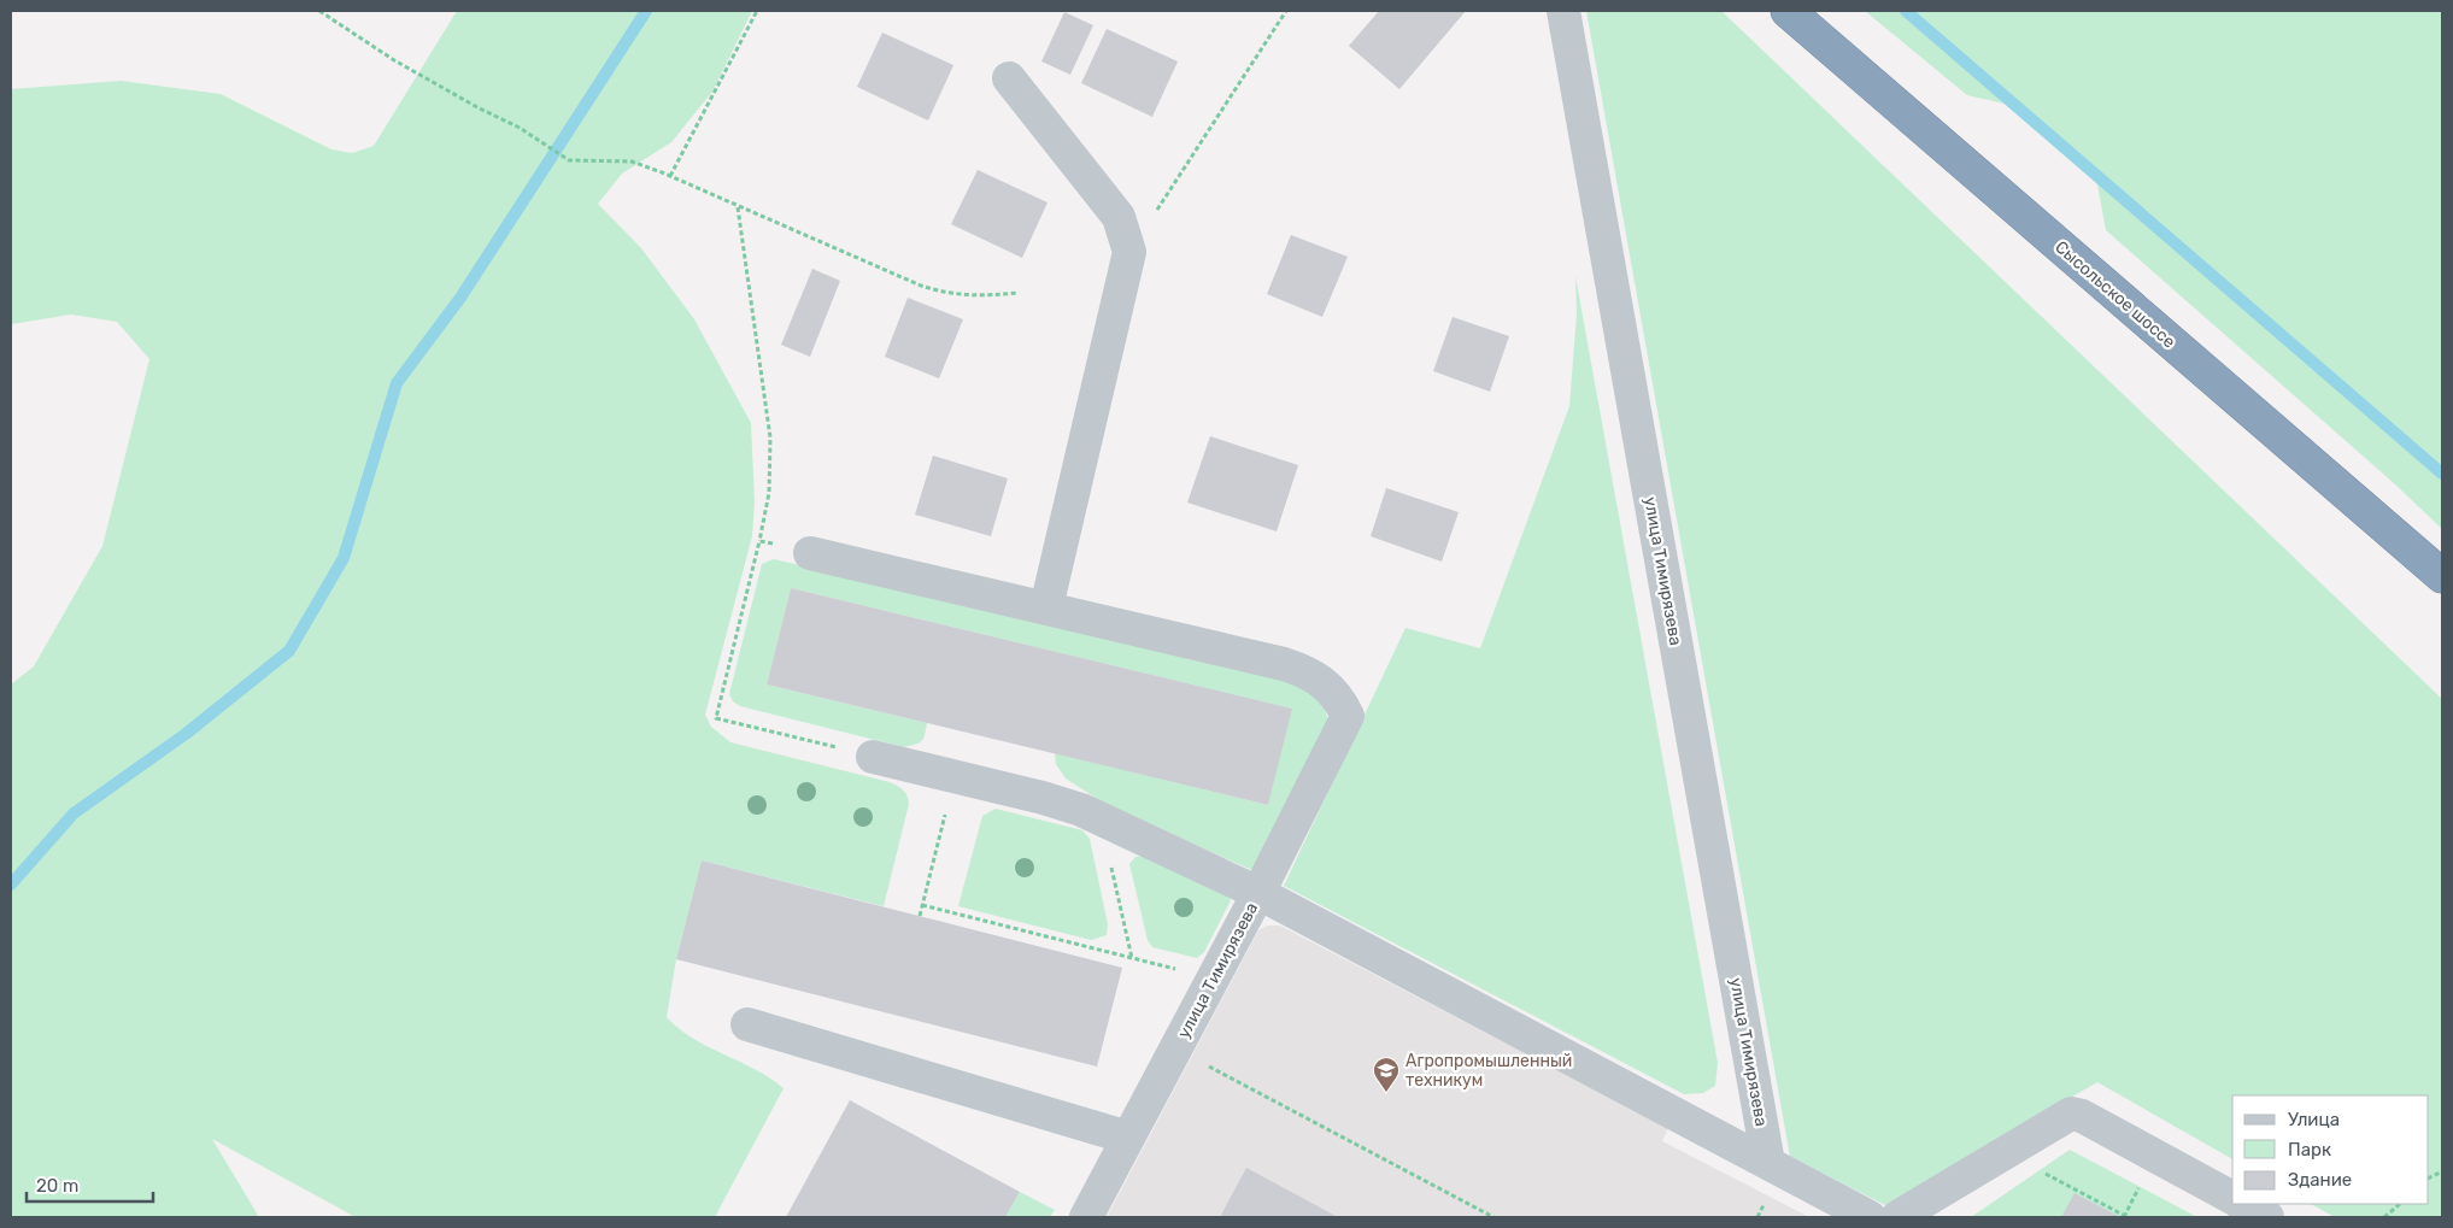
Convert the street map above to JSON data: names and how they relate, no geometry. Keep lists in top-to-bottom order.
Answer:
{
  "streets": {
    "highway": ["Сысольское шоссе"],
    "street": ["улица Тимирязева"]
  },
  "places": {
    "school or university": ["Агропромышленный техникум"]
  },
  "legend": ["Улица", "Парк", "Здание"],
  "scale_bar": "20 m"
}
